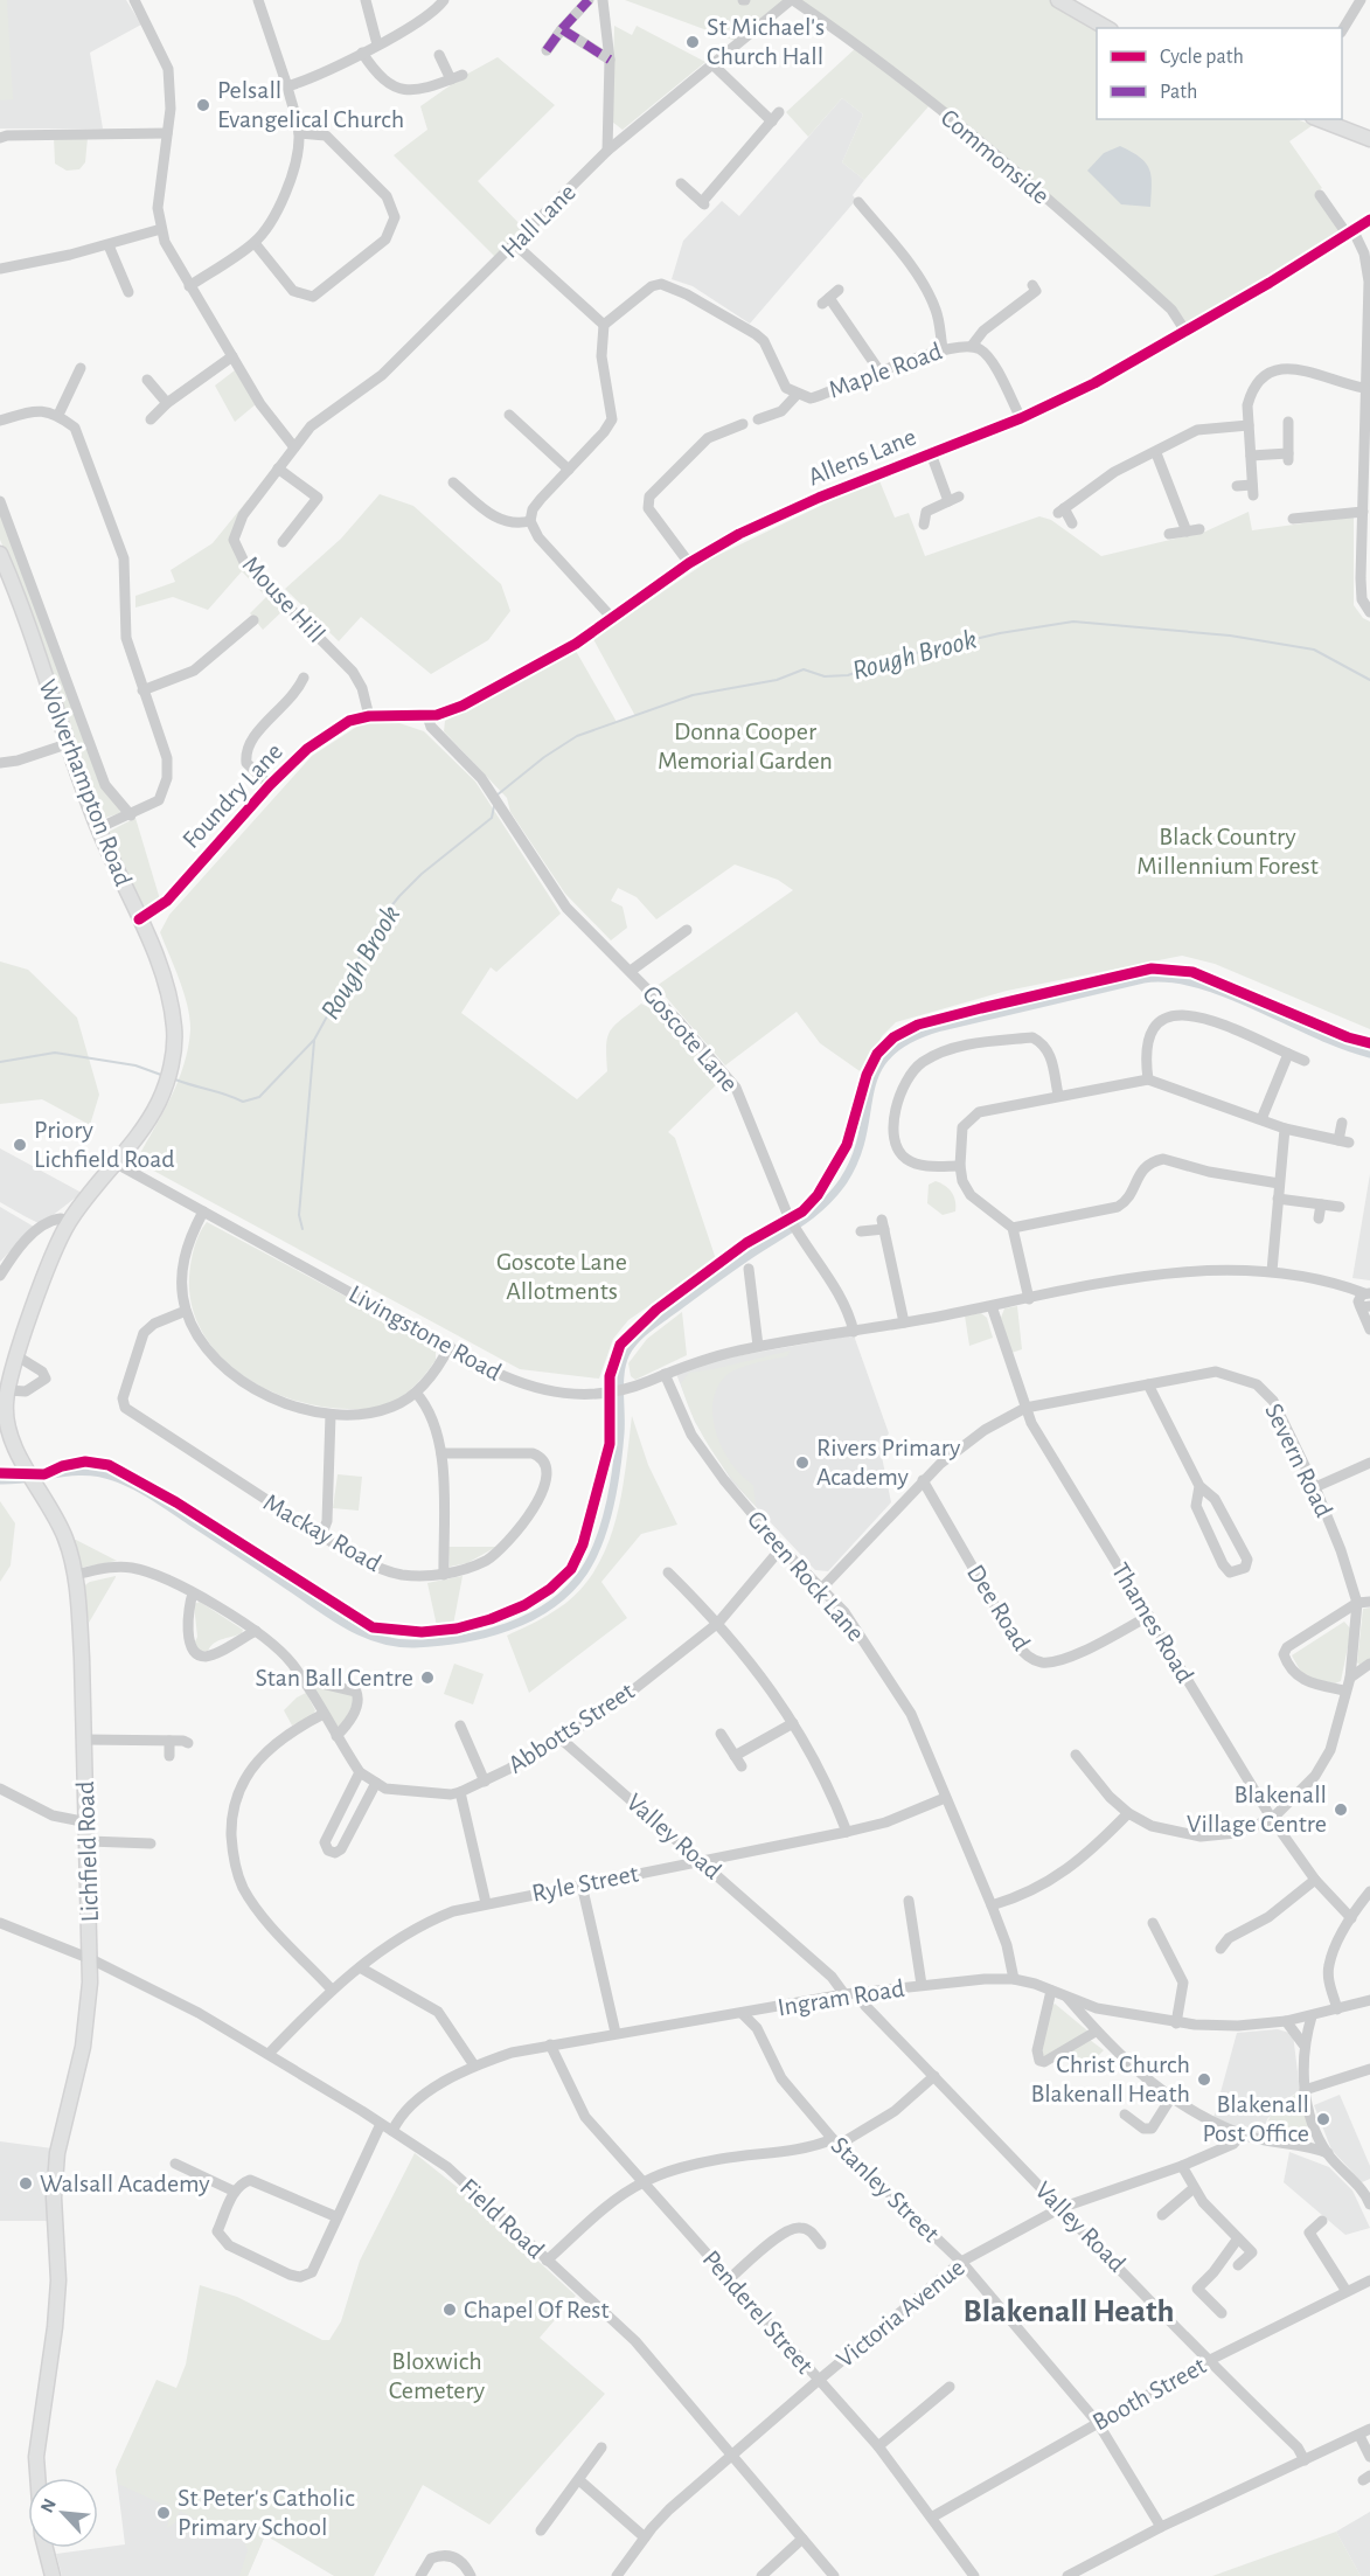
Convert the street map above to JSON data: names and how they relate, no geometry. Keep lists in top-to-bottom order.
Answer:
{
  "streets": {
    "main road": ["Wolverhampton Road", "Lichfield Road"],
    "street": [
      "Commonside",
      "Hall Lane",
      "Maple Road",
      "Allens Lane",
      "Mouse Hill",
      "Foundry Lane",
      "Goscote Lane",
      "Livingstone Road",
      "Severn Road",
      "Mackay Road",
      "Green Rock Lane",
      "Dee Road",
      "Thames Road",
      "Abbotts Street",
      "Valley Road",
      "Ryle Street",
      "Ingram Road",
      "Stanley Street",
      "Field Road",
      "Penderel Street",
      "Victoria Avenue",
      "Booth Street"
    ]
  },
  "crossings": [
    ["Commonside", "Hall Lane"],
    ["Commonside", "Allens Lane"],
    ["Hall Lane", "Mouse Hill"],
    ["Maple Road", "Allens Lane"],
    ["Allens Lane", "Mouse Hill"],
    ["Allens Lane", "Foundry Lane"],
    ["Allens Lane", "Goscote Lane"],
    ["Mouse Hill", "Foundry Lane"],
    ["Wolverhampton Road", "Foundry Lane"],
    ["Wolverhampton Road", "Livingstone Road"],
    ["Wolverhampton Road", "Lichfield Road"],
    ["Goscote Lane", "Livingstone Road"],
    ["Livingstone Road", "Green Rock Lane"],
    ["Livingstone Road", "Lichfield Road"],
    ["Severn Road", "Green Rock Lane"],
    ["Severn Road", "Dee Road"],
    ["Severn Road", "Thames Road"],
    ["Green Rock Lane", "Abbotts Street"],
    ["Green Rock Lane", "Ryle Street"],
    ["Green Rock Lane", "Ingram Road"],
    ["Dee Road", "Thames Road"],
    ["Abbotts Street", "Valley Road"],
    ["Abbotts Street", "Lichfield Road"],
    ["Valley Road", "Ryle Street"],
    ["Valley Road", "Ingram Road"],
    ["Valley Road", "Victoria Avenue"],
    ["Valley Road", "Booth Street"],
    ["Lichfield Road", "Field Road"],
    ["Ryle Street", "Field Road"],
    ["Ingram Road", "Stanley Street"],
    ["Ingram Road", "Field Road"],
    ["Ingram Road", "Penderel Street"],
    ["Stanley Street", "Victoria Avenue"],
    ["Stanley Street", "Booth Street"],
    ["Field Road", "Victoria Avenue"],
    ["Penderel Street", "Victoria Avenue"],
    ["Penderel Street", "Booth Street"]
  ],
  "districts": ["Blakenall Heath"],
  "water": ["Rough Brook"],
  "parks": [
    "Donna Cooper Memorial Garden",
    "Black Country Millennium Forest",
    "Goscote Lane Allotments",
    "Bloxwich Cemetery"
  ],
  "places": [
    "St Michael's Church Hall",
    "Pelsall Evangelical Church",
    "Priory Lichfield Road",
    "Rivers Primary Academy",
    "Stan Ball Centre",
    "Blakenall Village Centre",
    "Christ Church Blakenall Heath",
    "Blakenall Post Office",
    "Walsall Academy",
    "Chapel Of Rest",
    "St Peter's Catholic Primary School"
  ],
  "legend": ["Cycle path", "Path"],
  "north": "top left"
}
